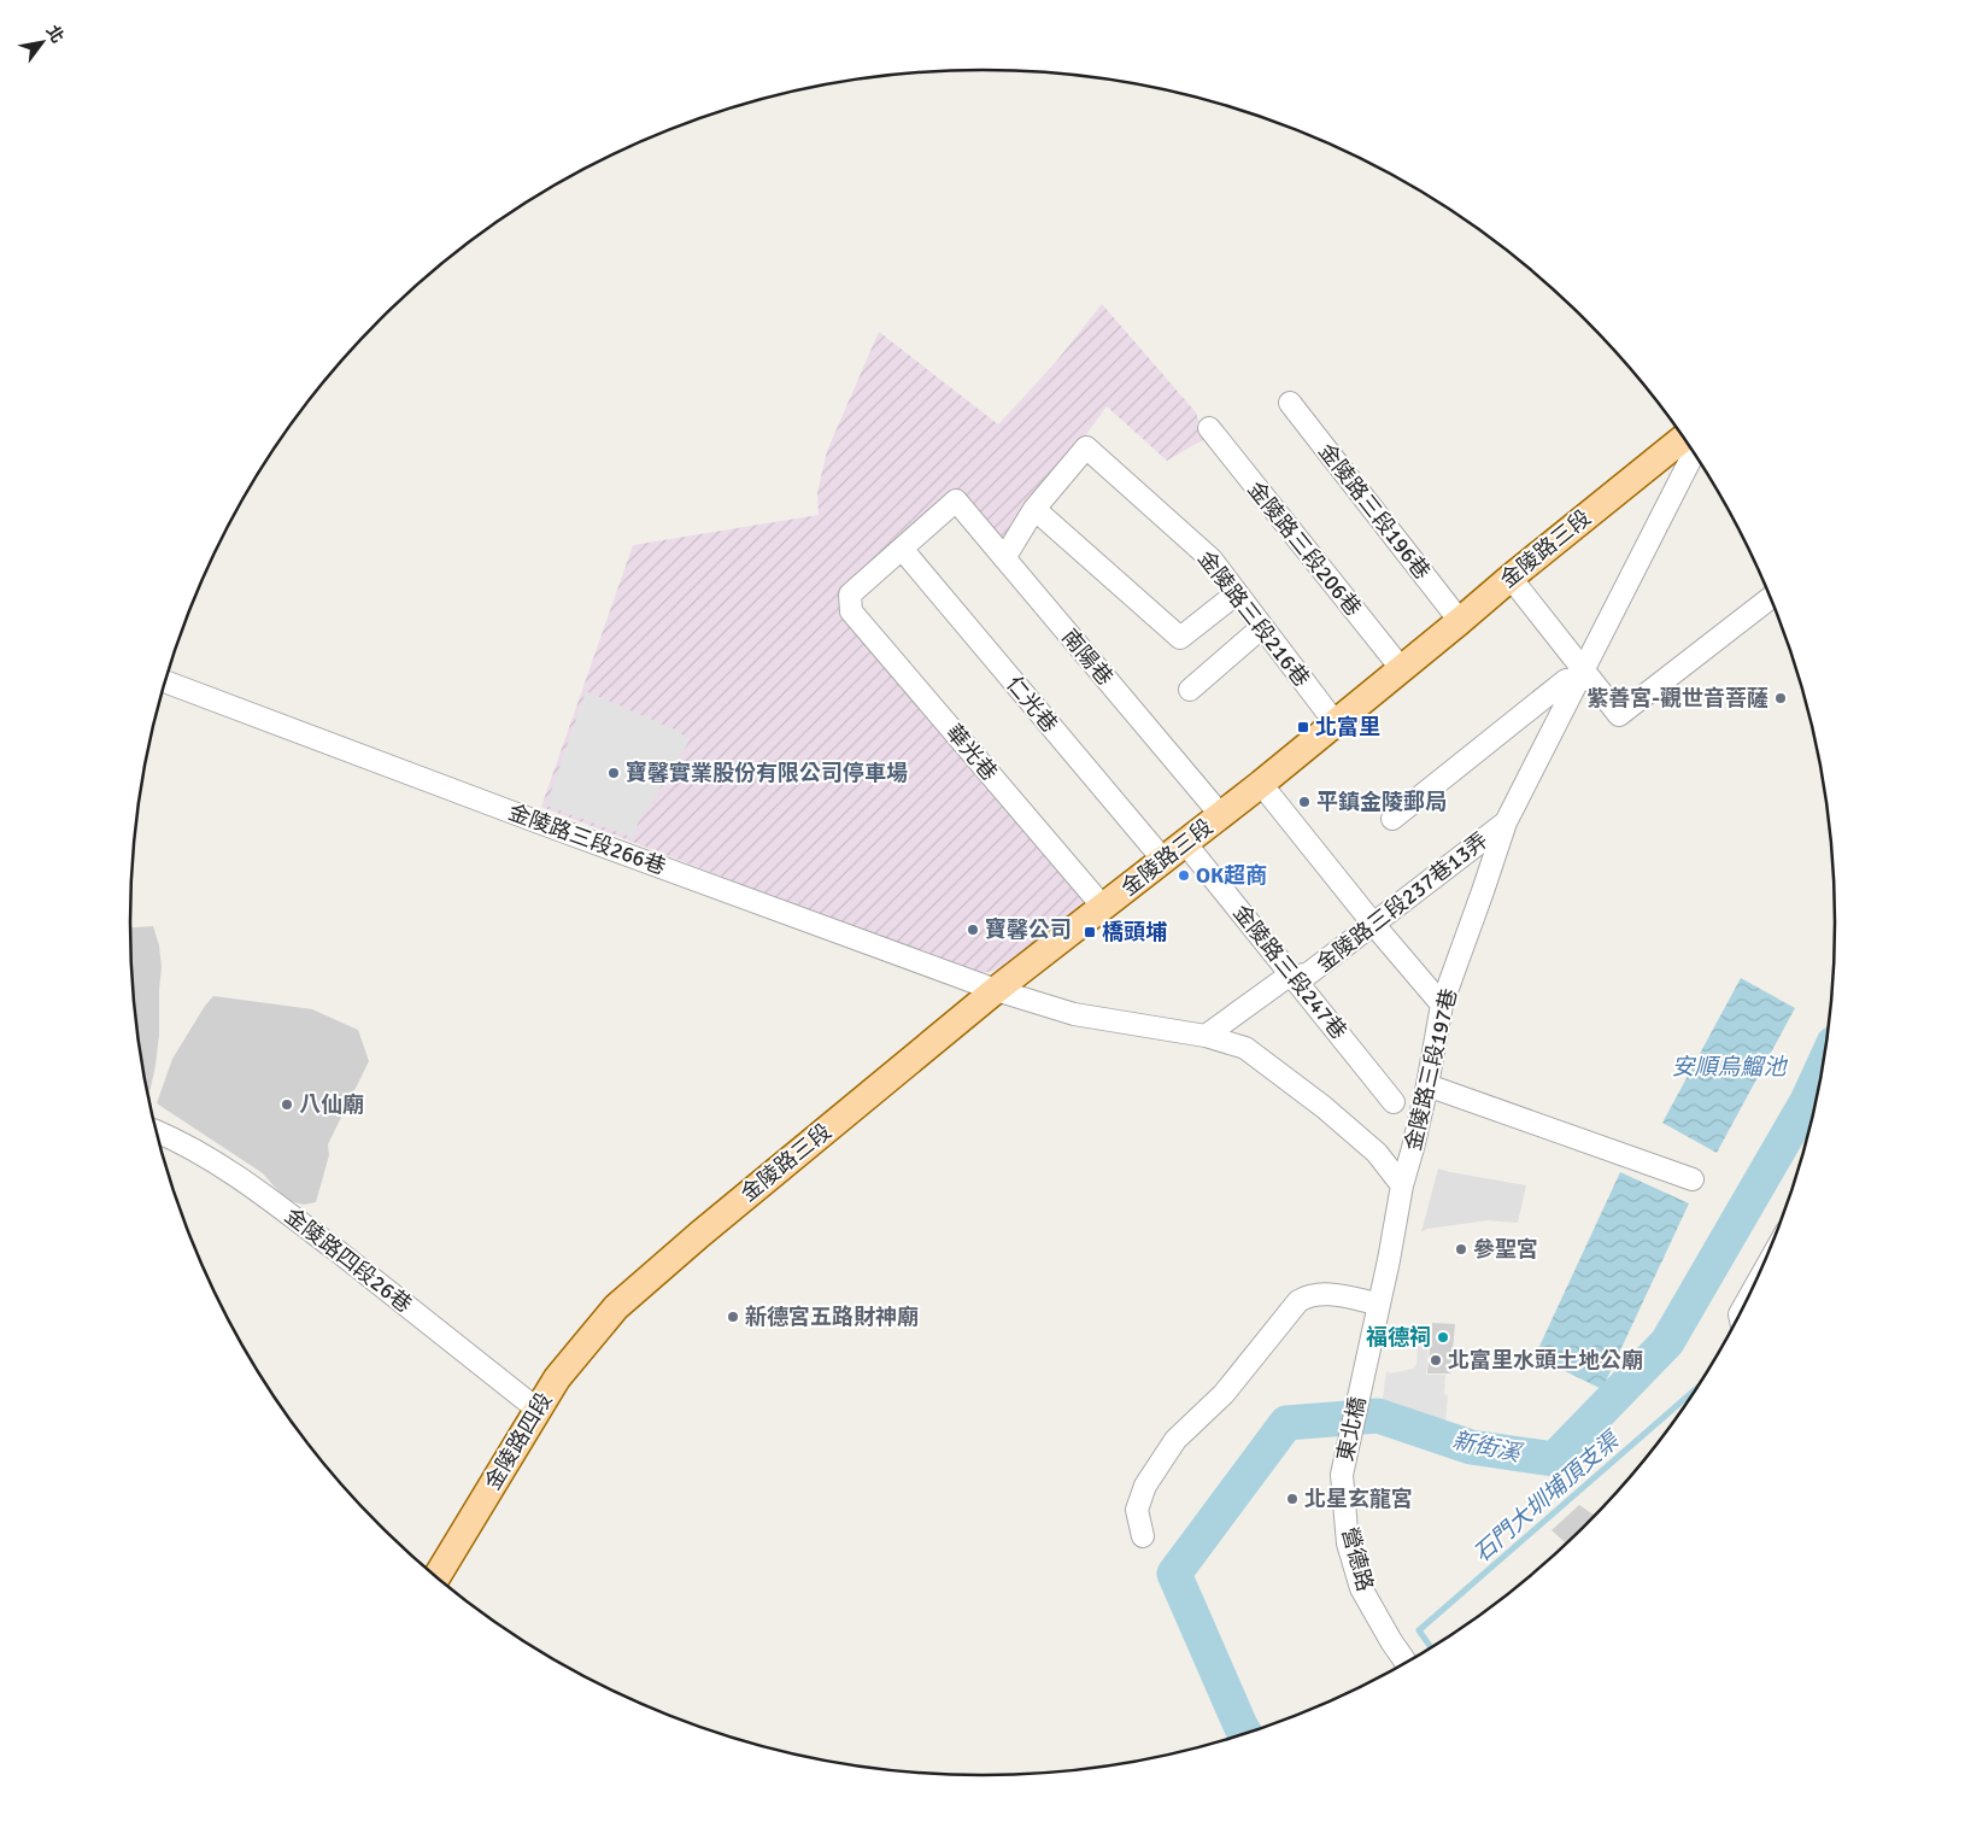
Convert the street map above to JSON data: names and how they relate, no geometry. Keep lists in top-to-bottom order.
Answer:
{
  "streets": {
    "main road": ["金陵路三段", "金陵路四段"],
    "street": [
      "金陵路三段196巷",
      "金陵路三段206巷",
      "金陵路三段216巷",
      "南陽巷",
      "仁光巷",
      "華光巷",
      "金陵路三段266巷",
      "金陵路三段237巷13弄",
      "金陵路三段247巷",
      "金陵路三段197巷",
      "金陵路四段26巷",
      "東北橋",
      "營德路"
    ]
  },
  "crossings": [
    ["金陵路三段196巷", "金陵路三段"],
    ["金陵路三段206巷", "金陵路三段"],
    ["金陵路三段", "金陵路三段216巷"],
    ["金陵路三段", "南陽巷"],
    ["金陵路三段", "仁光巷"],
    ["金陵路三段", "華光巷"],
    ["金陵路三段", "金陵路三段266巷"],
    ["金陵路三段", "金陵路三段247巷"],
    ["金陵路三段", "金陵路四段"],
    ["南陽巷", "仁光巷"],
    ["南陽巷", "華光巷"],
    ["仁光巷", "華光巷"],
    ["金陵路三段266巷", "金陵路三段237巷13弄"],
    ["金陵路三段266巷", "金陵路三段197巷"],
    ["金陵路三段237巷13弄", "金陵路三段247巷"],
    ["金陵路三段237巷13弄", "金陵路三段197巷"],
    ["金陵路三段197巷", "東北橋"],
    ["金陵路四段26巷", "金陵路四段"],
    ["東北橋", "營德路"]
  ],
  "water": ["安順烏鰡池", "新街溪", "石門大圳埔頂支渠"],
  "places": {
    "other": [
      "紫善宮-觀世音菩薩",
      "寶馨實業股份有限公司停車場",
      "平鎮金陵郵局",
      "OK超商",
      "寶馨公司",
      "八仙廟",
      "參聖宮",
      "新德宮五路財神廟",
      "福德祠",
      "北富里水頭土地公廟",
      "北星玄龍宮"
    ],
    "transit": ["北富里", "橋頭埔"]
  },
  "north": "top right"
}
